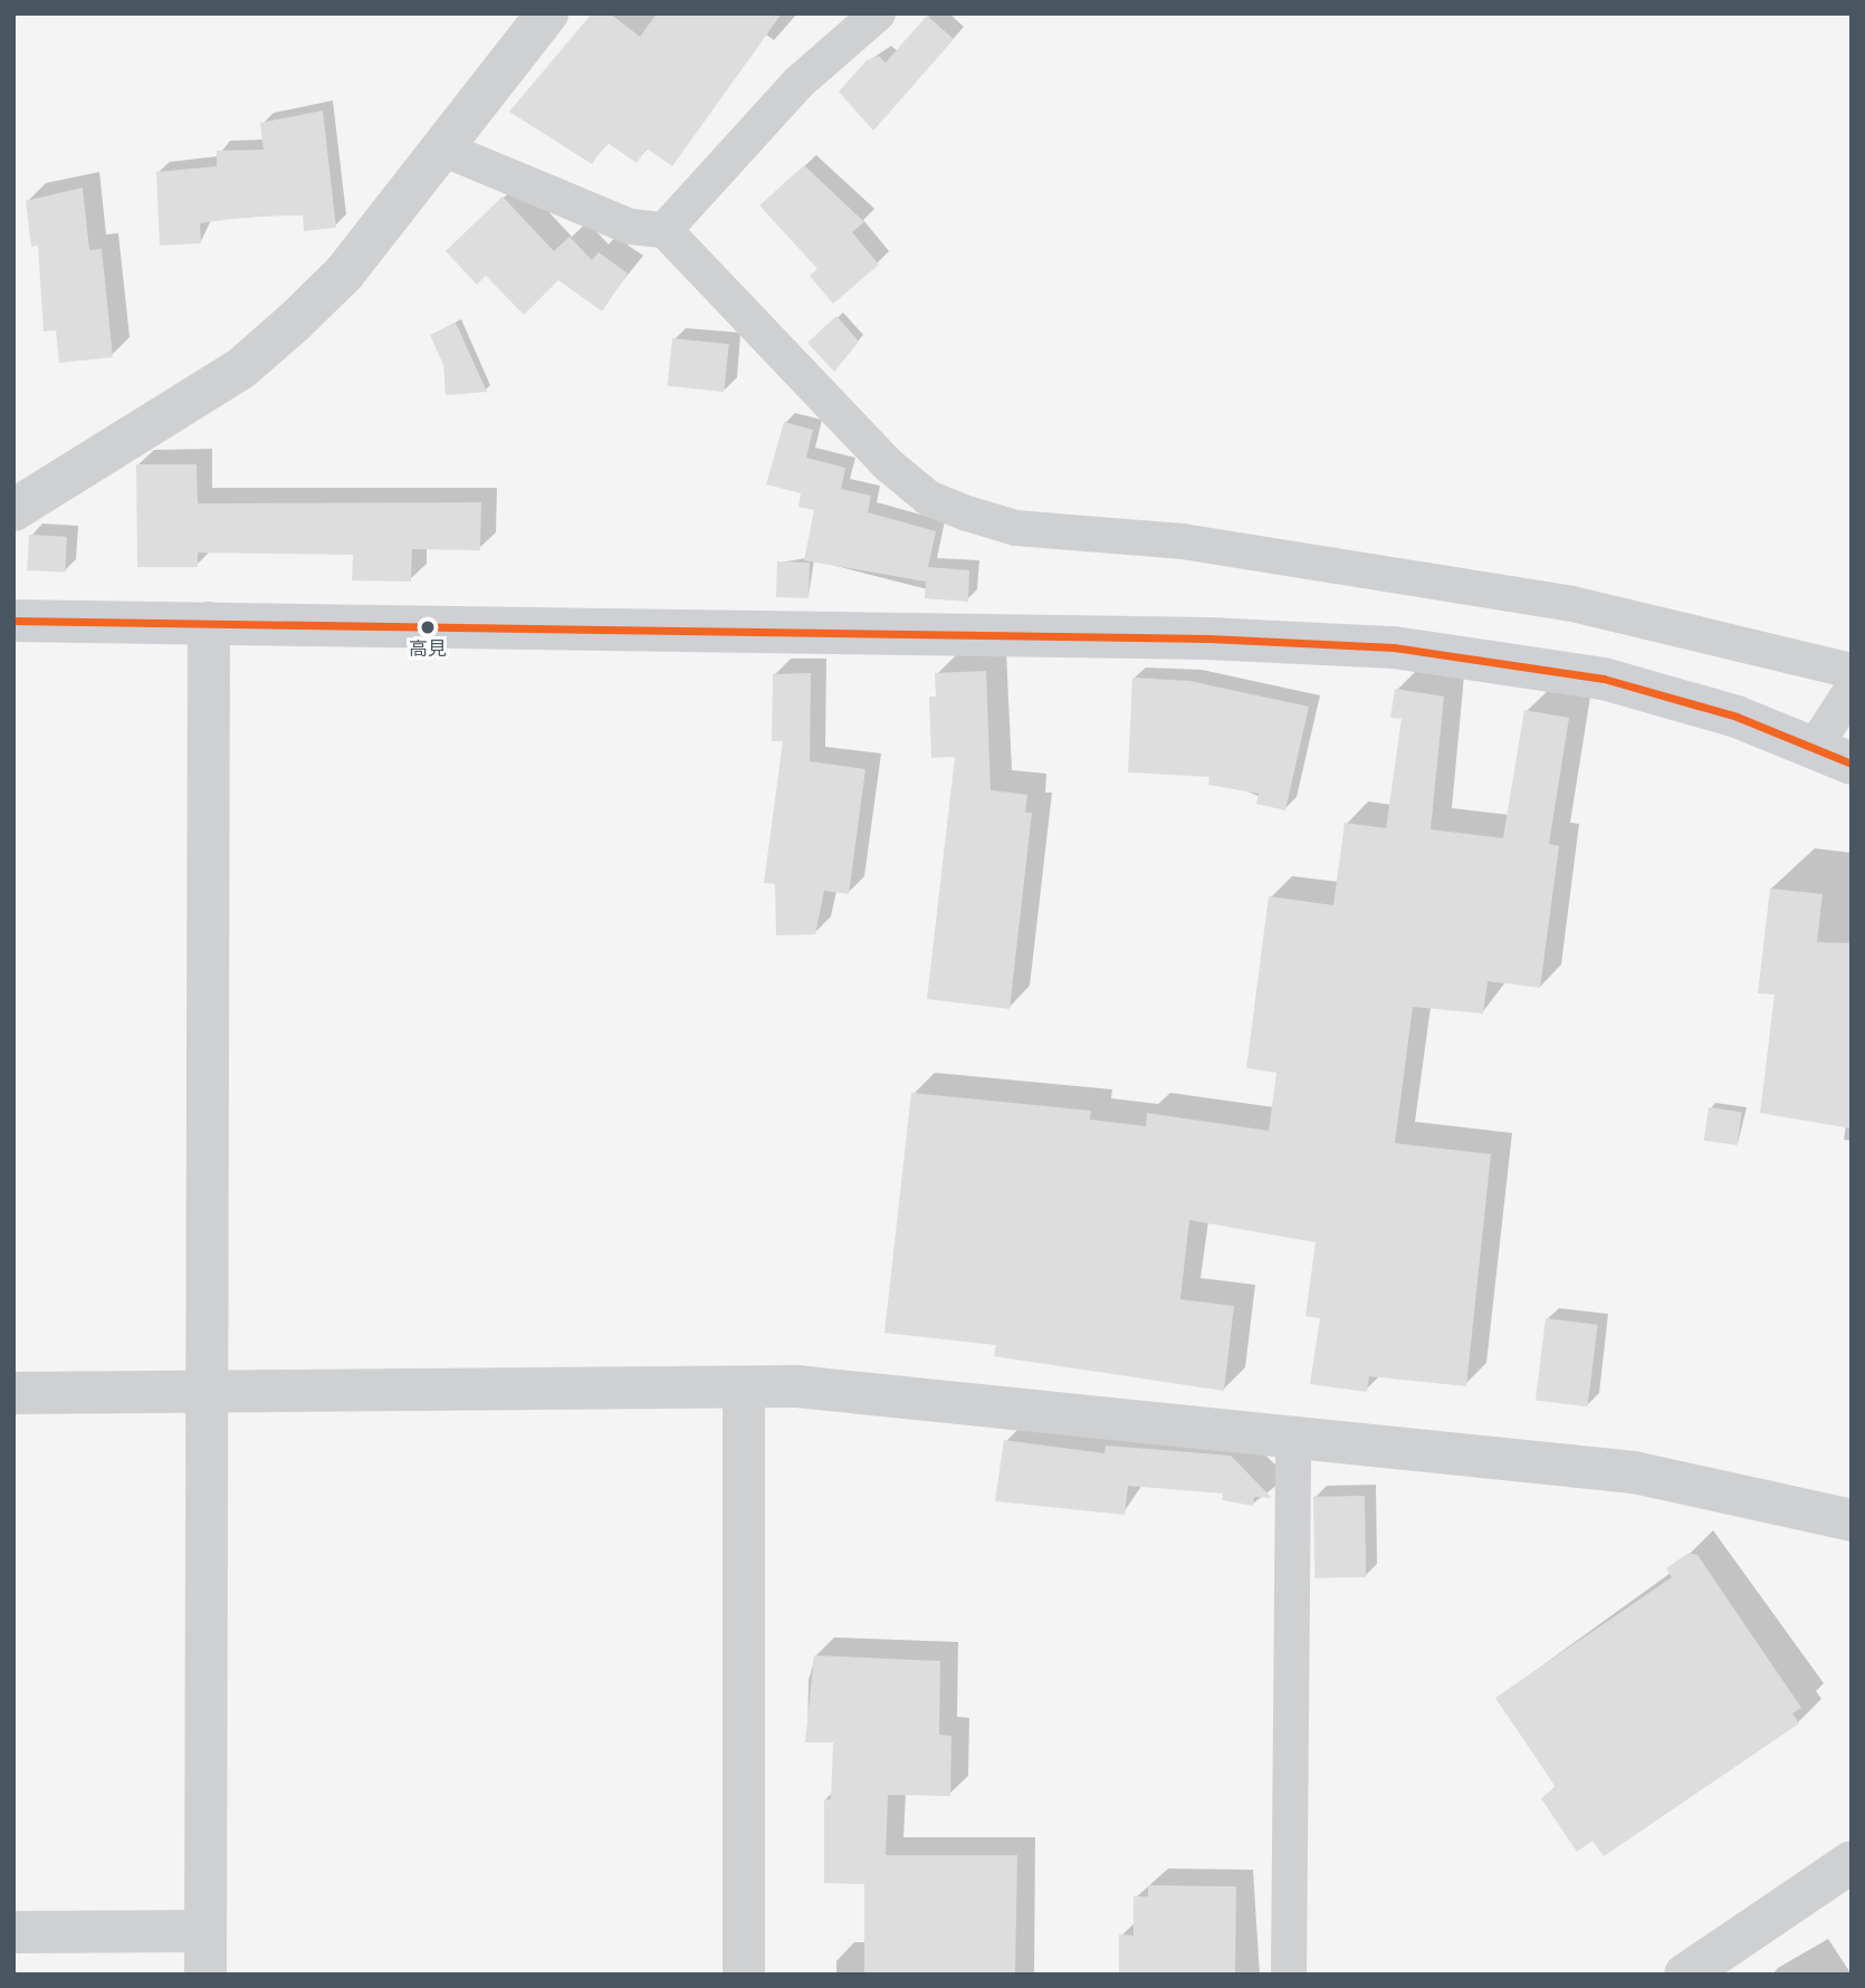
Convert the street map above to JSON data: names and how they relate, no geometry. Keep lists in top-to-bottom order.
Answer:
{
  "places": ["高見"]
}
